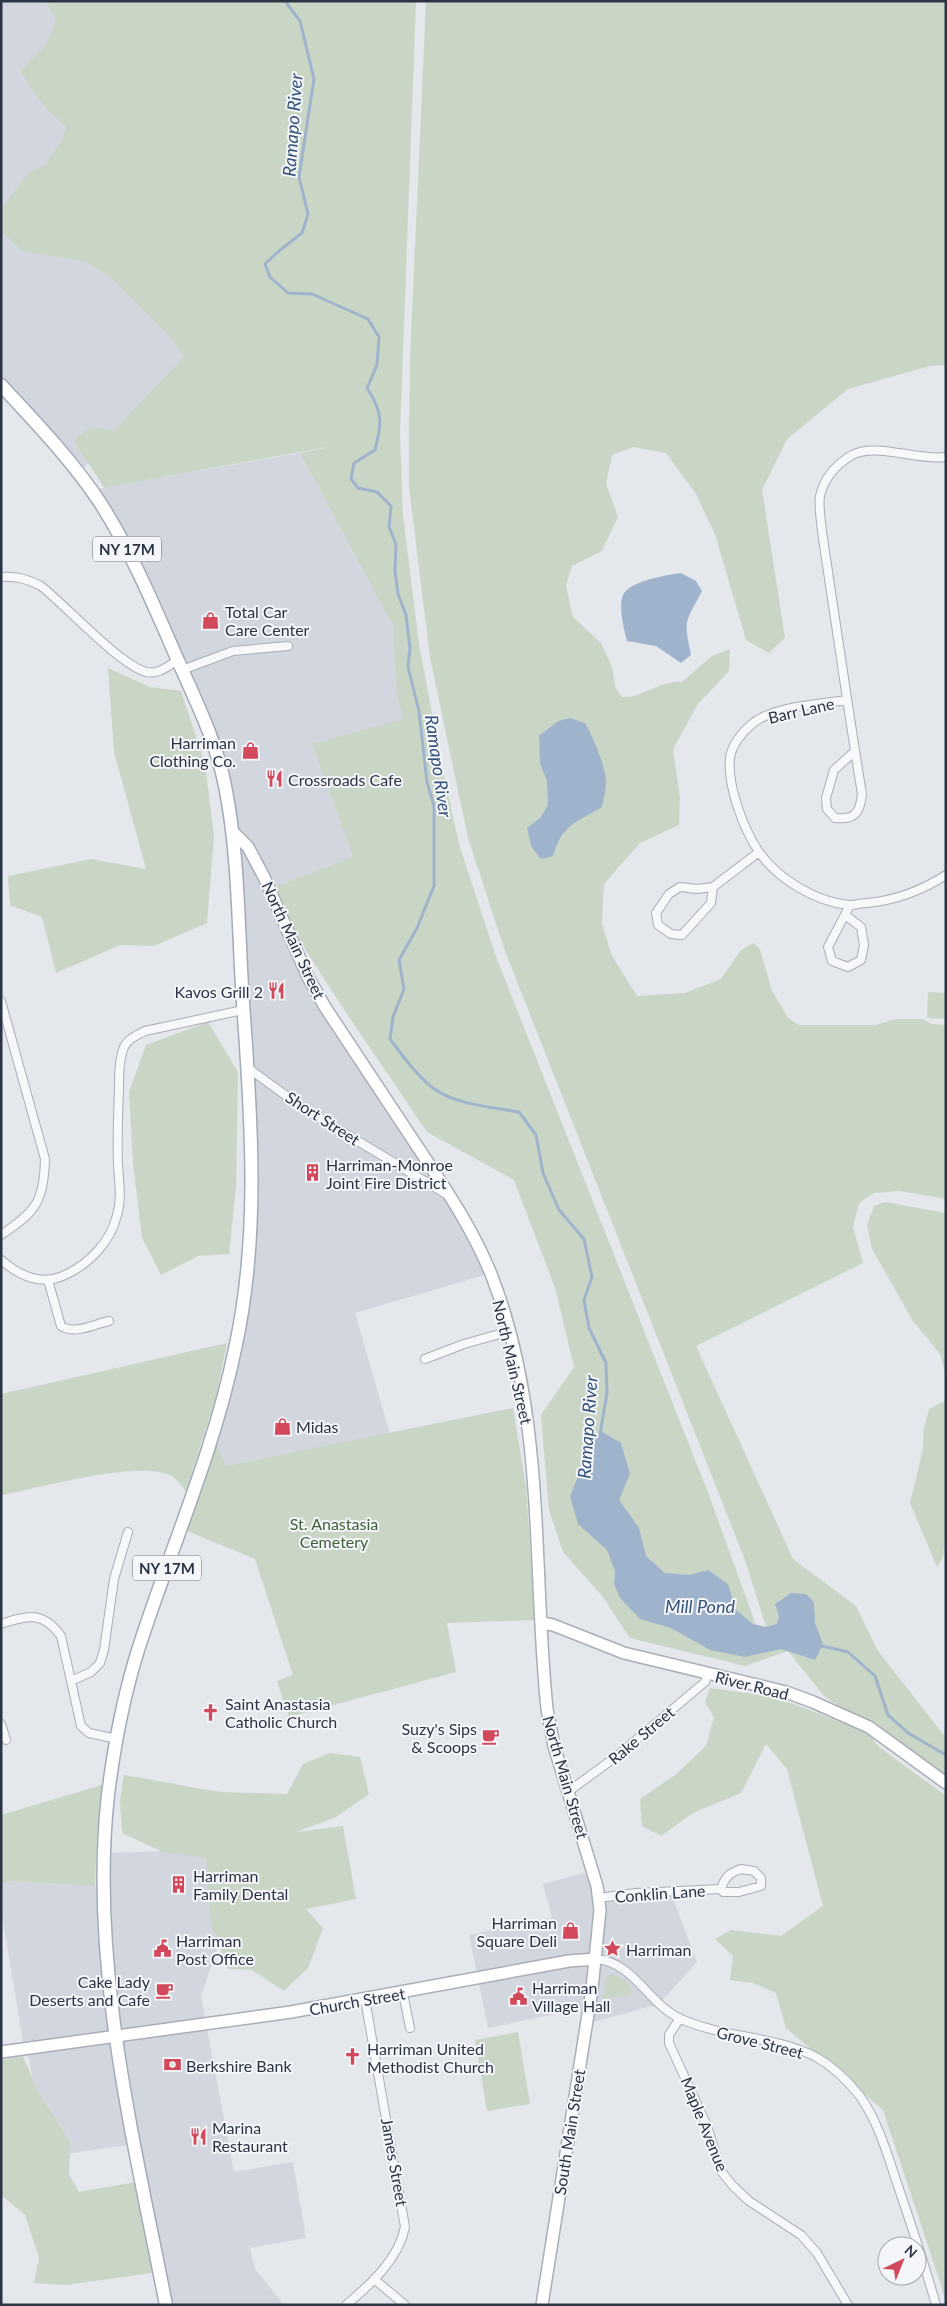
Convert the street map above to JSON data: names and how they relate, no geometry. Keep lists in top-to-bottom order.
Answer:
{
  "streets": {
    "main road": ["NY 17M"],
    "street": [
      "Barr Lane",
      "North Main Street",
      "Short Street",
      "River Road",
      "Rake Street",
      "Conklin Lane",
      "Church Street",
      "Grove Street",
      "Maple Avenue",
      "South Main Street",
      "James Street"
    ]
  },
  "crossings": [
    ["NY 17M", "North Main Street"],
    ["NY 17M", "Short Street"],
    ["NY 17M", "Church Street"],
    ["North Main Street", "Short Street"],
    ["North Main Street", "River Road"],
    ["North Main Street", "Rake Street"],
    ["North Main Street", "Conklin Lane"],
    ["North Main Street", "Church Street"],
    ["North Main Street", "Grove Street"],
    ["North Main Street", "South Main Street"],
    ["River Road", "Rake Street"],
    ["Church Street", "Grove Street"],
    ["Church Street", "South Main Street"],
    ["Church Street", "James Street"],
    ["Grove Street", "Maple Avenue"],
    ["Grove Street", "South Main Street"]
  ],
  "water": ["Ramapo River", "Mill Pond"],
  "parks": ["St. Anastasia Cemetery"],
  "places": {
    "shop": [
      "Total Car Care Center",
      "Harriman Clothing Co.",
      "Midas",
      "Harriman Square Deli"
    ],
    "restaurant": ["Crossroads Cafe", "Kavos Grill 2", "Marina Restaurant"],
    "building": ["Harriman-Monroe Joint Fire District", "Harriman Family Dental"],
    "church": ["Saint Anastasia Catholic Church", "Harriman United Methodist Church"],
    "cafe": ["Suzy's Sips & Scoops", "Cake Lady Deserts and Cafe"],
    "public building": ["Harriman Post Office", "Harriman Village Hall"],
    "place": ["Harriman"],
    "bank": ["Berkshire Bank"]
  },
  "north": "top right"
}
